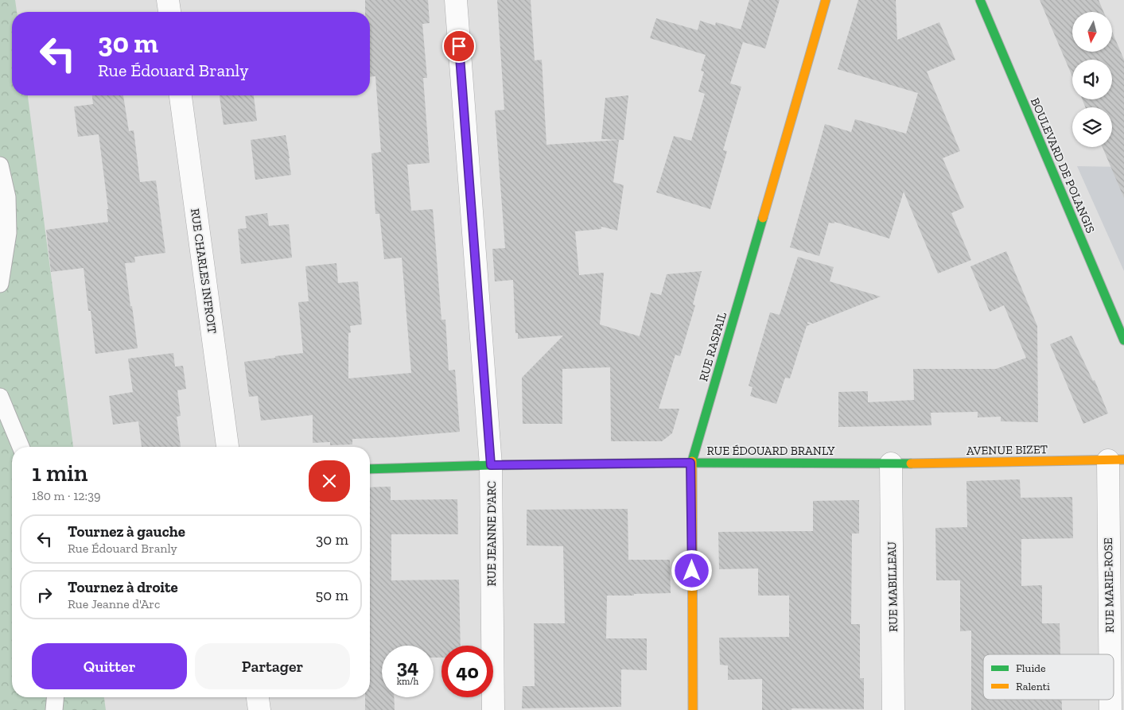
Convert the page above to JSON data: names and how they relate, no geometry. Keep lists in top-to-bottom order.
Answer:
{
  "streets": {
    "street": [
      "BOULEVARD DE POLANGIS",
      "RUE CHARLES INFROIT",
      "RUE RASPAIL",
      "AVENUE BIZET",
      "RUE ÉDOUARD BRANLY",
      "RUE JEANNE D'ARC",
      "RUE MARIE-ROSE",
      "RUE MABILLEAU"
    ]
  },
  "crossings": [
    ["RUE RASPAIL", "RUE ÉDOUARD BRANLY"],
    ["AVENUE BIZET", "RUE ÉDOUARD BRANLY"],
    ["AVENUE BIZET", "RUE MARIE-ROSE"],
    ["AVENUE BIZET", "RUE MABILLEAU"],
    ["RUE ÉDOUARD BRANLY", "RUE JEANNE D'ARC"],
    ["RUE ÉDOUARD BRANLY", "RUE MABILLEAU"]
  ],
  "legend": ["Fluide", "Ralenti"],
  "north": "bottom",
  "page": {
    "turn": ["30 m", "Rue Édouard Branly"],
    "heading": ["1 min", "180 m · 12:39"],
    "list": [
      {
        "name": "Tournez à gauche",
        "note": "Rue Édouard Branly",
        "value": "30 m"
      },
      {
        "name": "Tournez à droite",
        "note": "Rue Jeanne d'Arc",
        "value": "50 m"
      }
    ],
    "buttons": ["Quitter", "Partager"],
    "speed": "34 km/h",
    "limit": "40"
  }
}
